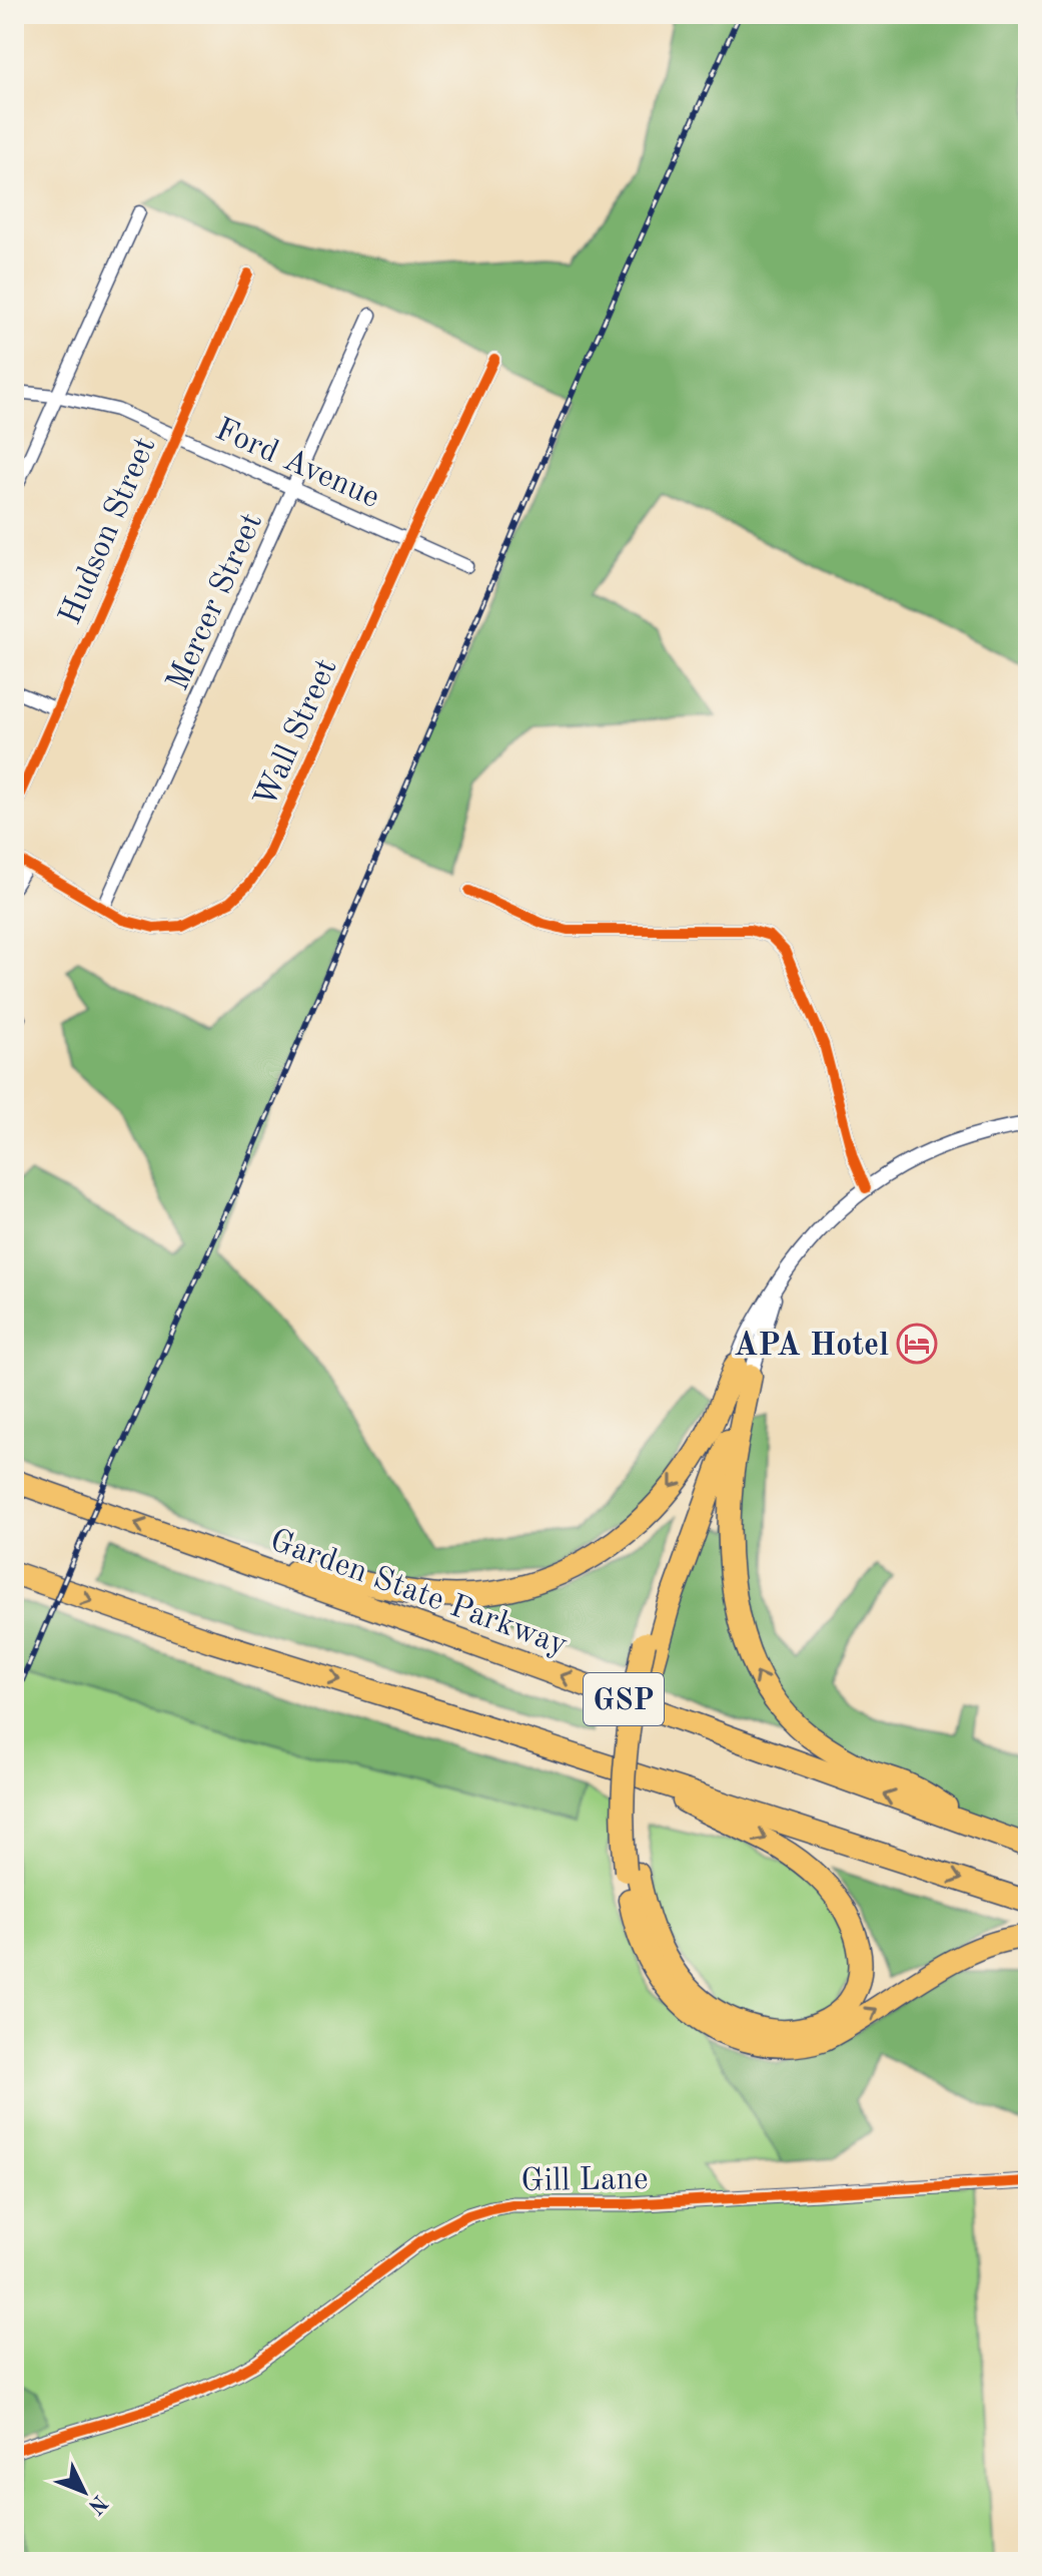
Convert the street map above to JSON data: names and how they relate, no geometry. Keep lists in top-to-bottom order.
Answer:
{
  "streets": {
    "highway": ["Garden State Parkway", "GSP"],
    "street": [
      "Ford Avenue",
      "Hudson Street",
      "Mercer Street",
      "Wall Street",
      "Gill Lane"
    ]
  },
  "crossings": [
    ["Ford Avenue", "Hudson Street"],
    ["Ford Avenue", "Mercer Street"],
    ["Ford Avenue", "Wall Street"],
    ["Mercer Street", "Wall Street"]
  ],
  "places": {
    "hotel": ["APA Hotel"]
  },
  "north": "bottom right"
}
